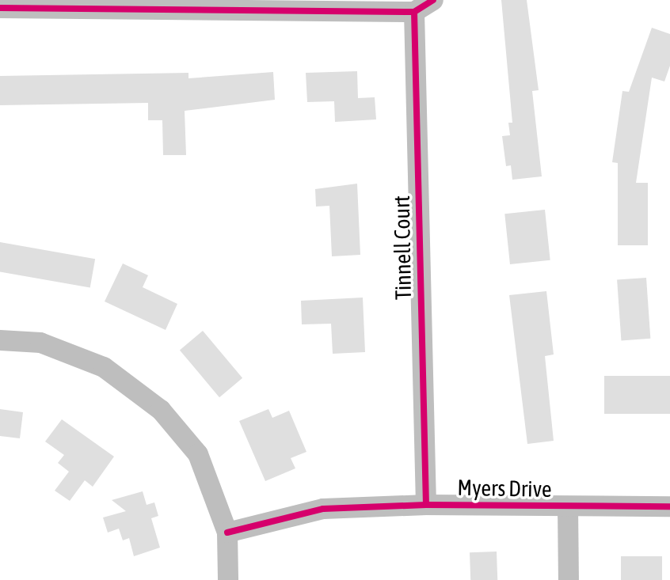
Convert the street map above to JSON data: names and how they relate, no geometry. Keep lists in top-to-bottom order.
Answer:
{
  "streets": {
    "street": ["Tinnell Court", "Myers Drive"]
  },
  "crossings": [
    ["Tinnell Court", "Myers Drive"]
  ]
}
